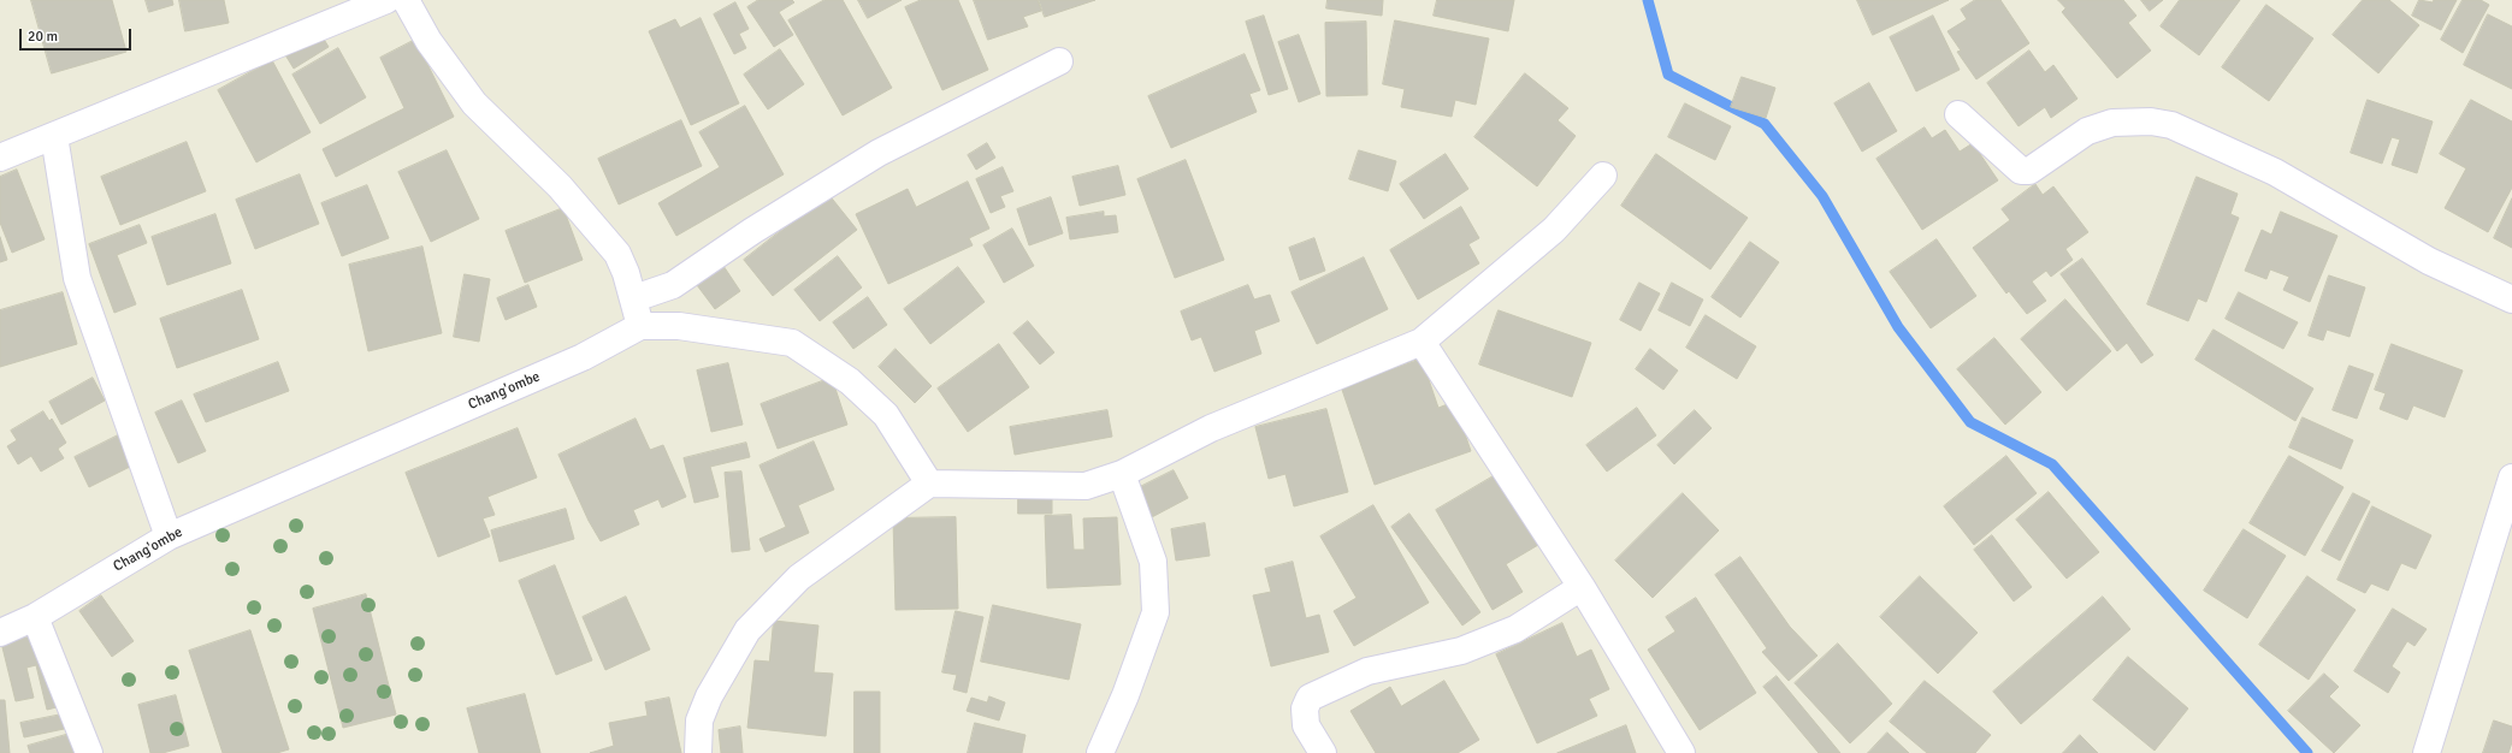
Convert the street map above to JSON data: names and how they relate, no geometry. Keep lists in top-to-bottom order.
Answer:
{
  "streets": {
    "street": ["Chang'ombe"]
  },
  "scale_bar": "20 m"
}
